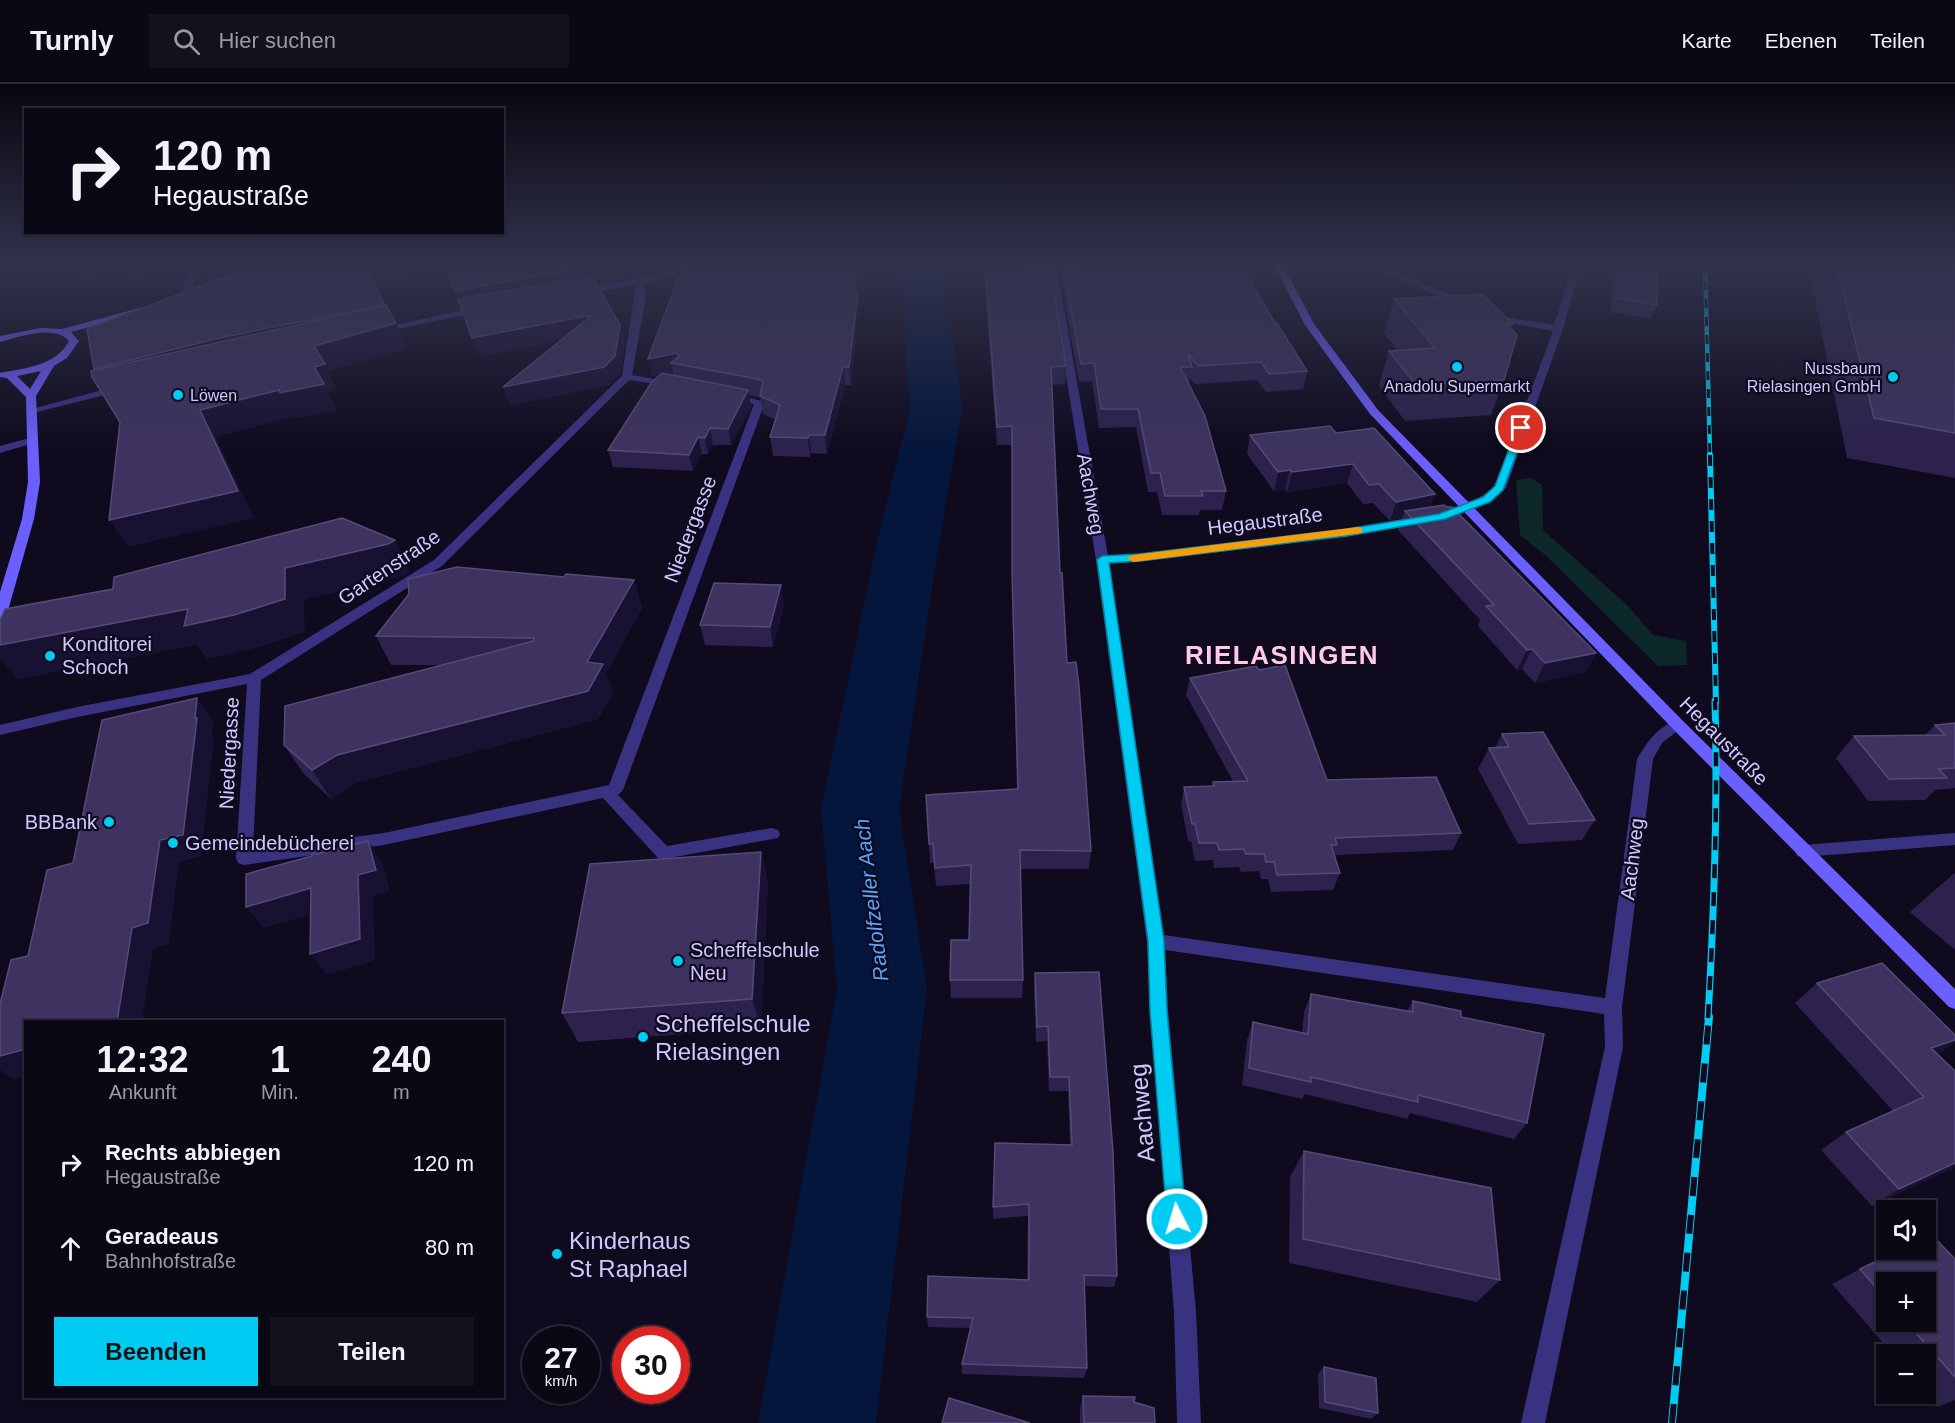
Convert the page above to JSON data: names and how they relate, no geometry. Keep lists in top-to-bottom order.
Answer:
{
  "streets": {
    "main road": ["Hegaustraße"],
    "street": ["Aachweg", "Niedergasse", "Gartenstraße"]
  },
  "crossings": [
    ["Aachweg", "Hegaustraße"],
    ["Niedergasse", "Gartenstraße"]
  ],
  "districts": ["RIELASINGEN"],
  "water": ["Radolfzeller Aach"],
  "places": [
    "Anadolu Supermarkt",
    "Nussbaum Rielasingen GmbH",
    "Löwen",
    "Konditorei Schoch",
    "BBBank",
    "Gemeindebücherei",
    "Scheffelschule Neu",
    "Scheffelschule Rielasingen",
    "Kinderhaus St Raphael"
  ],
  "page": {
    "header": "Turnly",
    "search": "Hier suchen",
    "nav": ["Karte", "Ebenen", "Teilen"],
    "turn": ["120 m", "Hegaustraße"],
    "eta": [
      "12:32",
      "Ankunft",
      "1",
      "Min.",
      "240",
      "m"
    ],
    "list": [
      {
        "name": "Rechts abbiegen",
        "note": "Hegaustraße",
        "value": "120 m"
      },
      {
        "name": "Geradeaus",
        "note": "Bahnhofstraße",
        "value": "80 m"
      }
    ],
    "map_buttons": ["+", "−"],
    "buttons": ["Beenden", "Teilen"],
    "speed": "27 km/h",
    "limit": "30"
  }
}
